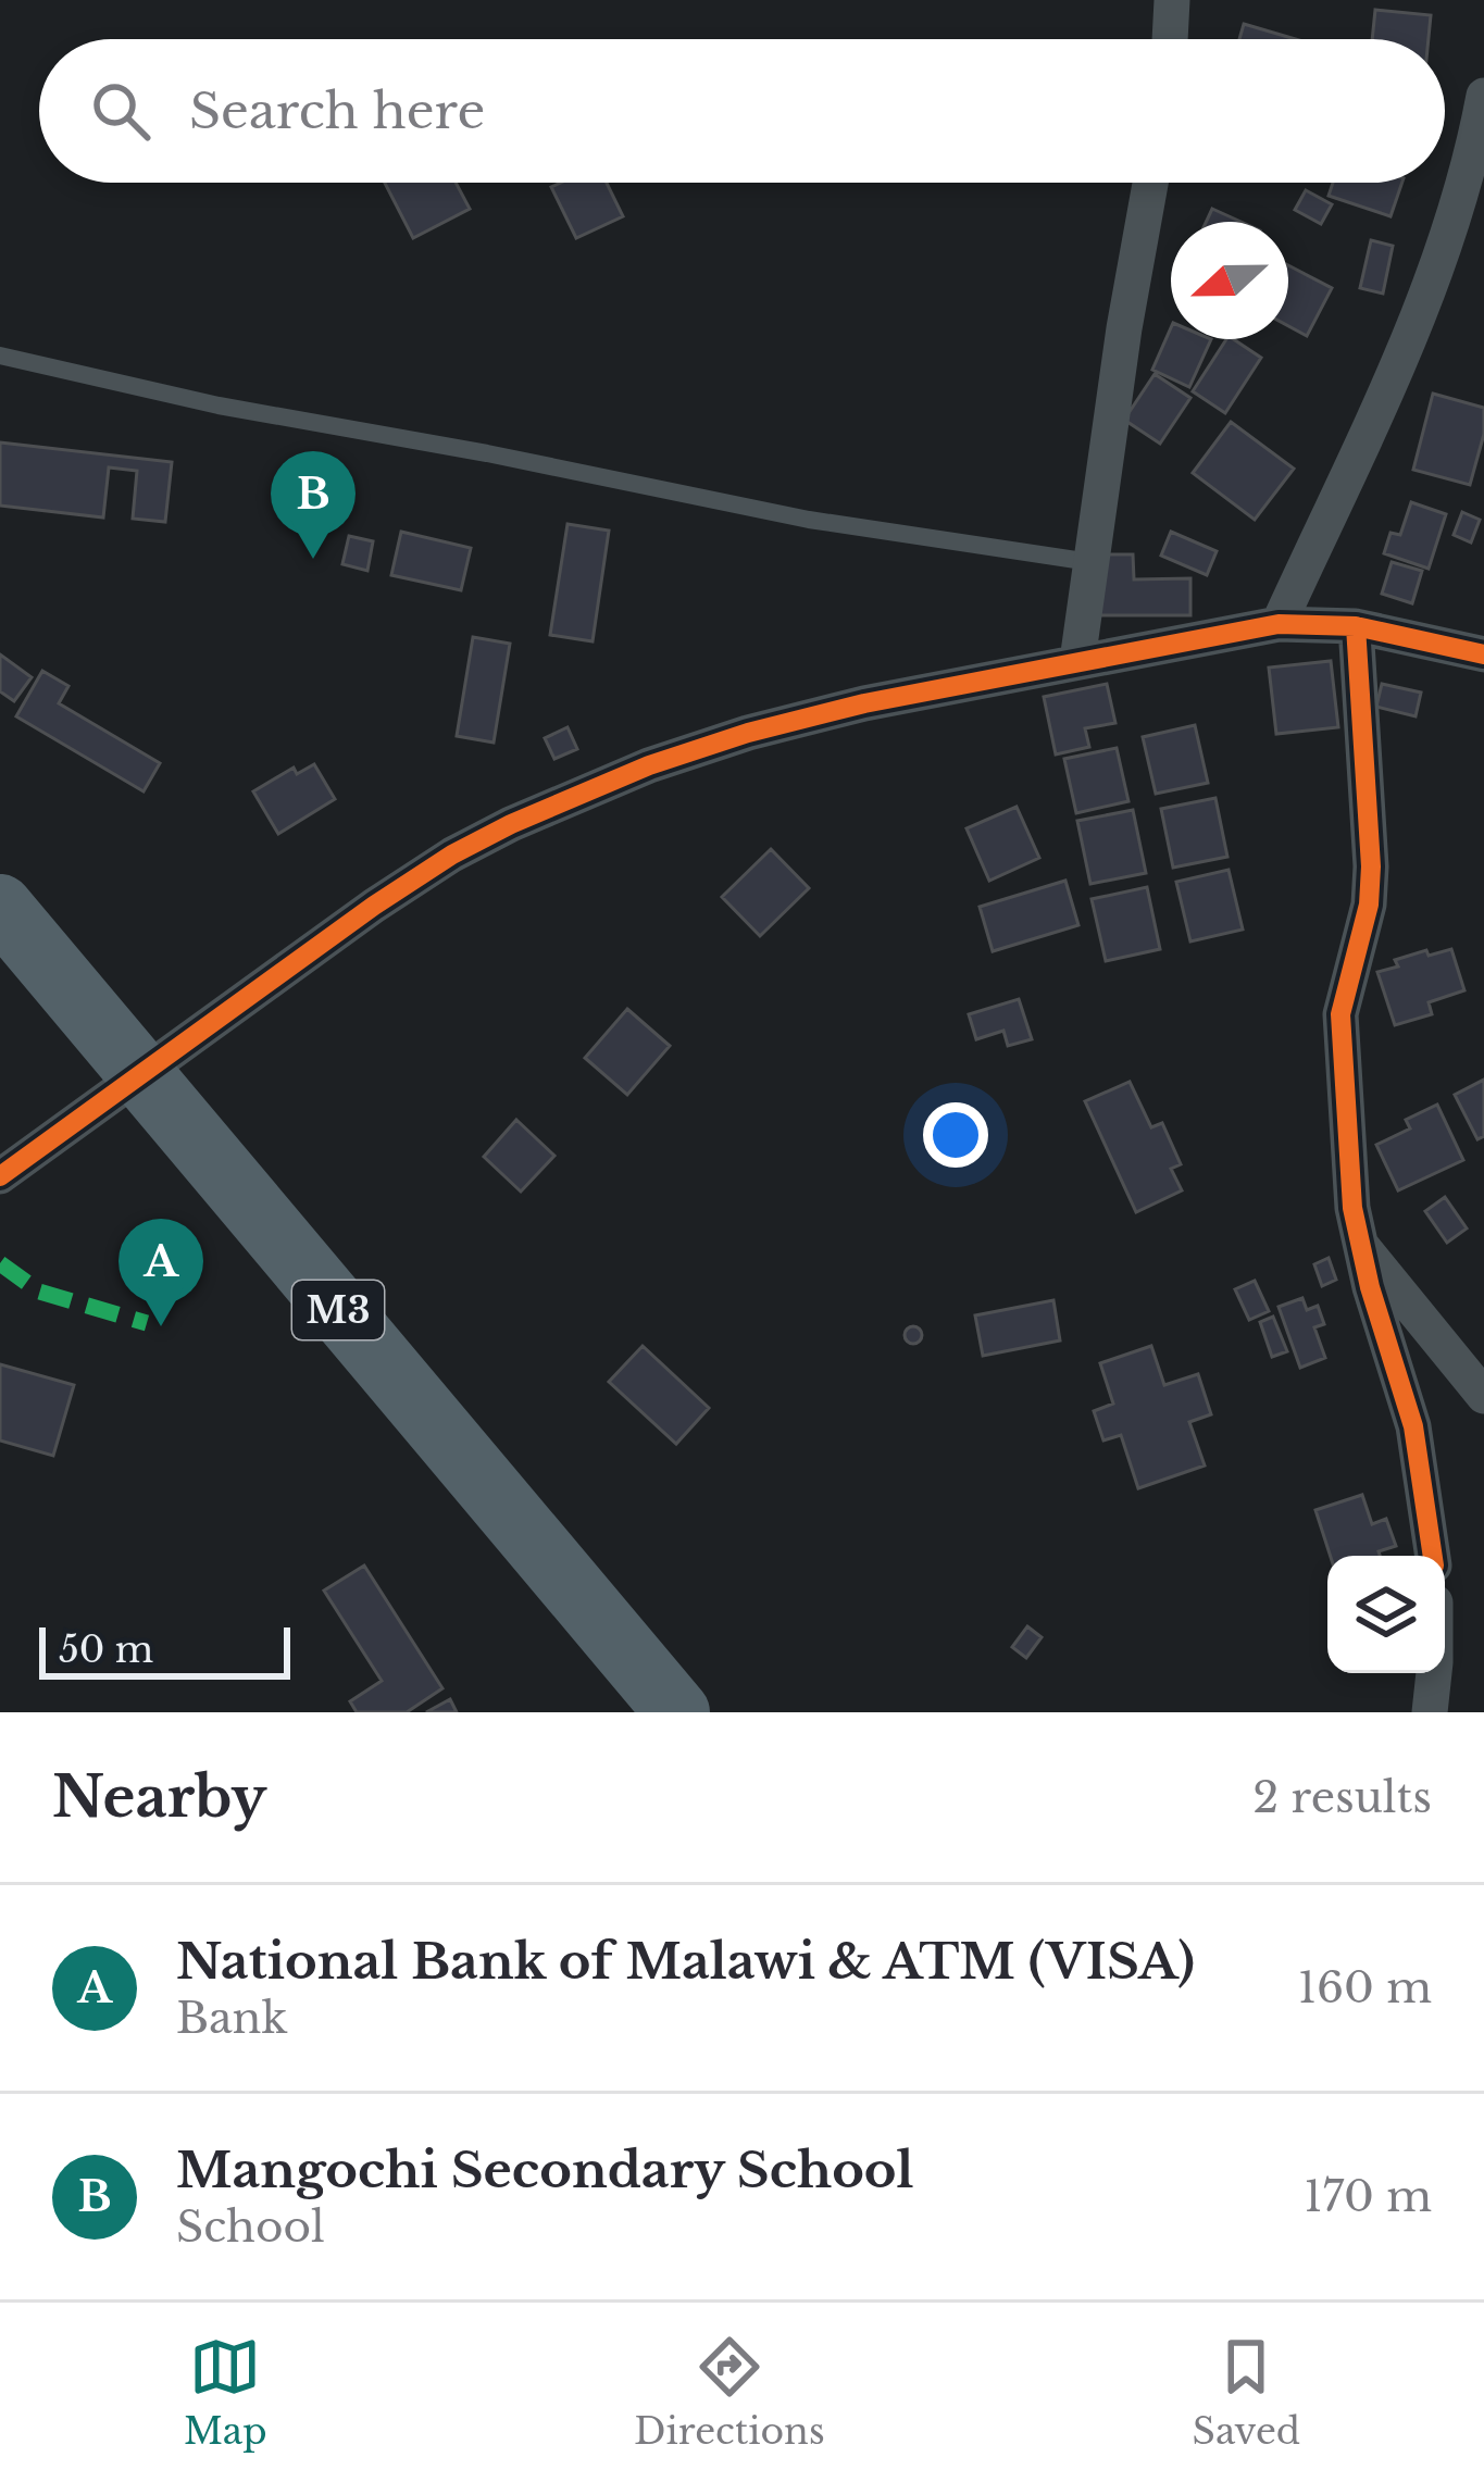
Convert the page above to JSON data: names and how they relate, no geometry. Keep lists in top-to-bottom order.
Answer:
{
  "streets": {
    "highway": ["M3"]
  },
  "scale_bar": "50 m",
  "north": "left",
  "page": {
    "search": "Search here",
    "pins": ["B", "A"],
    "scale": "50 m",
    "heading": ["Nearby", "2 results"],
    "list": [
      {
        "mark": "A",
        "name": "National Bank of Malawi & ATM (VISA)",
        "note": "Bank",
        "value": "160 m"
      },
      {
        "mark": "B",
        "name": "Mangochi Secondary School",
        "note": "School",
        "value": "170 m"
      }
    ],
    "nav": ["Map", "Directions", "Saved"]
  }
}
